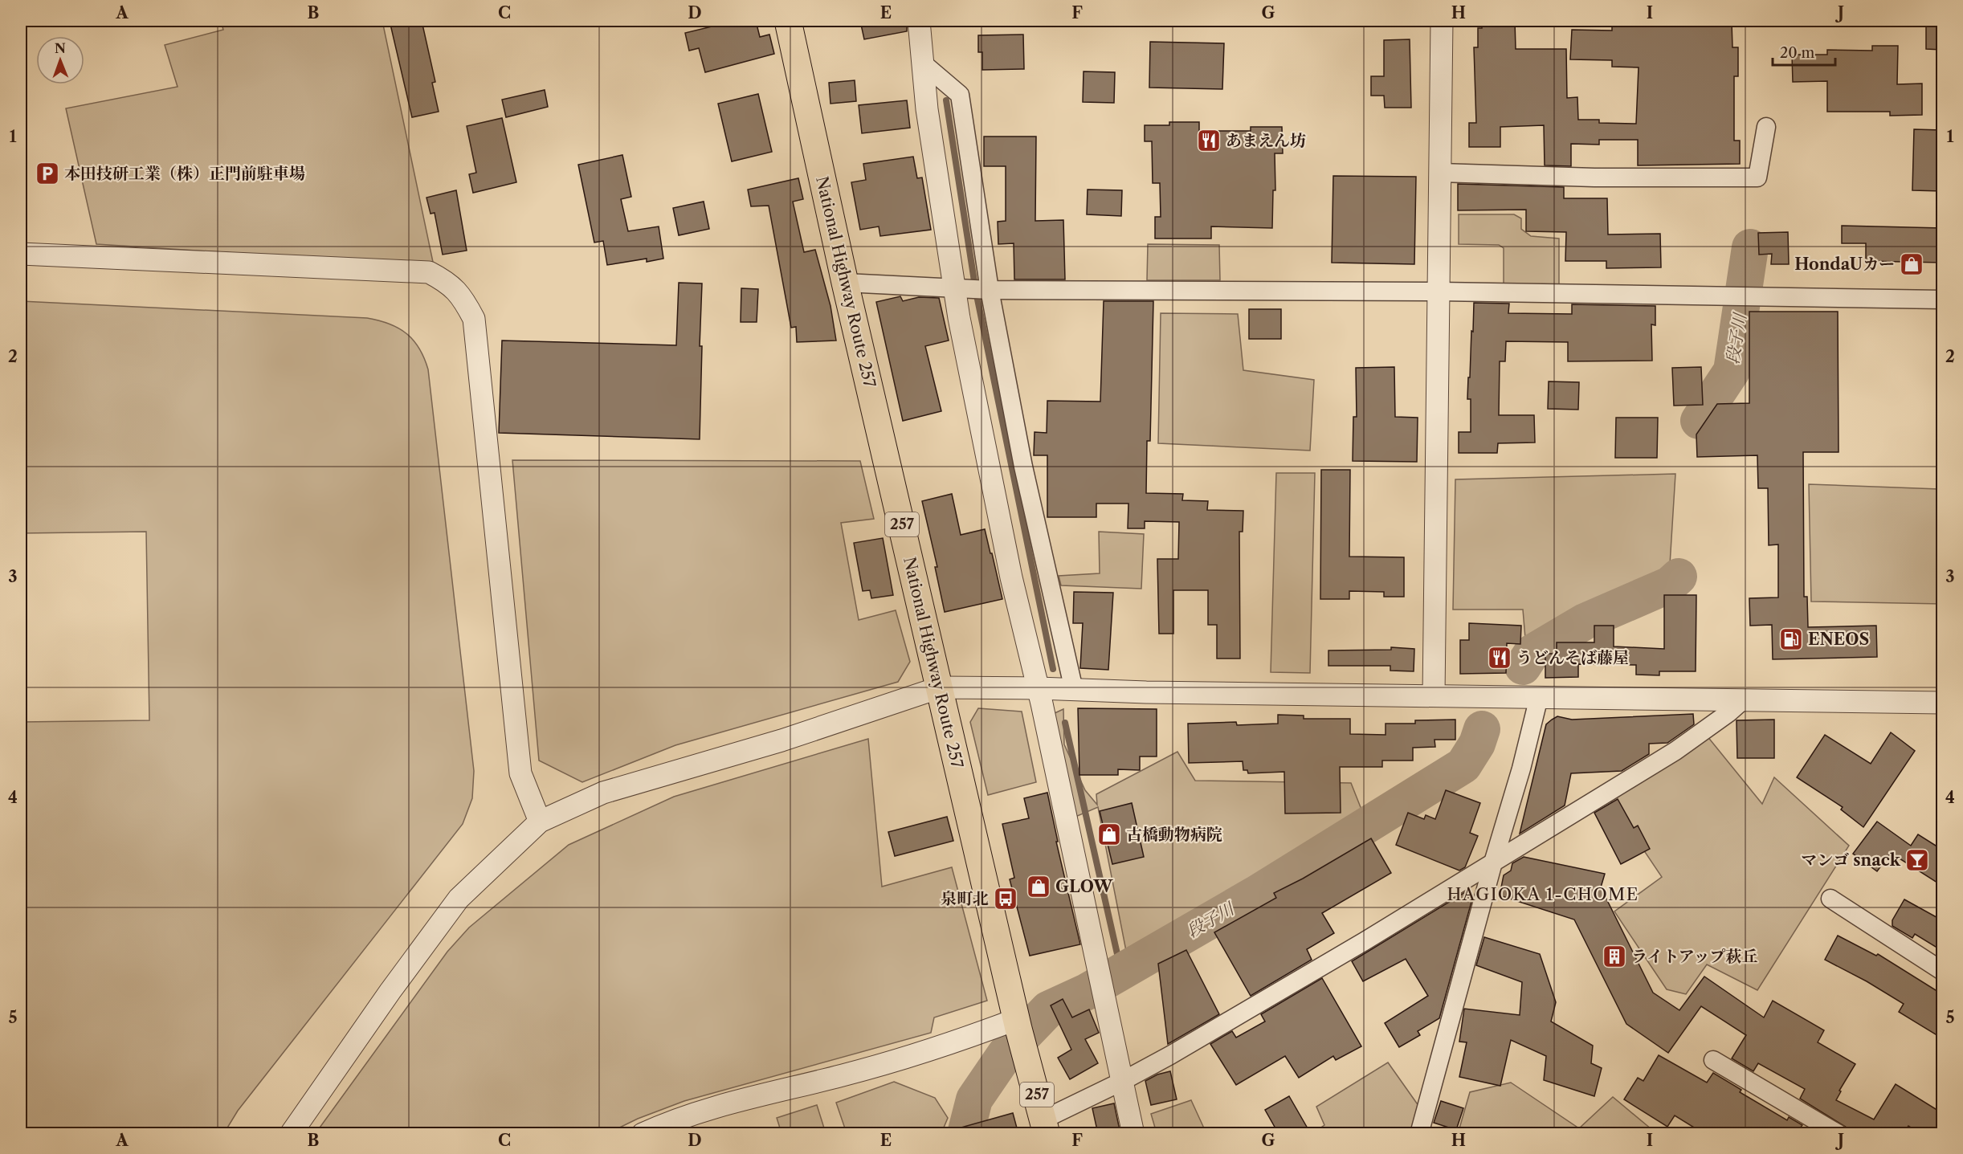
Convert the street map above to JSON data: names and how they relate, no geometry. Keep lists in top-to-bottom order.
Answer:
{
  "streets": {
    "highway": ["National Highway Route 257", "257"]
  },
  "districts": ["HAGIOKA 1-CHOME"],
  "water": ["段子川"],
  "places": {
    "restaurant": ["あまえん坊", "うどんそば藤屋"],
    "parking": ["本田技研工業（株）正門前駐車場"],
    "shop": ["HondaUカー", "古橋動物病院", "GLOW"],
    "fuel station": ["ENEOS"],
    "bar": ["マンゴ snack"],
    "bus stop": ["泉町北"],
    "building": ["ライトアップ萩丘"]
  },
  "scale_bar": "20 m",
  "north": "top",
  "grid": {
    "columns": [
      "A",
      "B",
      "C",
      "D",
      "E",
      "F",
      "G",
      "H",
      "I",
      "J"
    ],
    "rows": [
      "1",
      "2",
      "3",
      "4",
      "5"
    ]
  }
}
